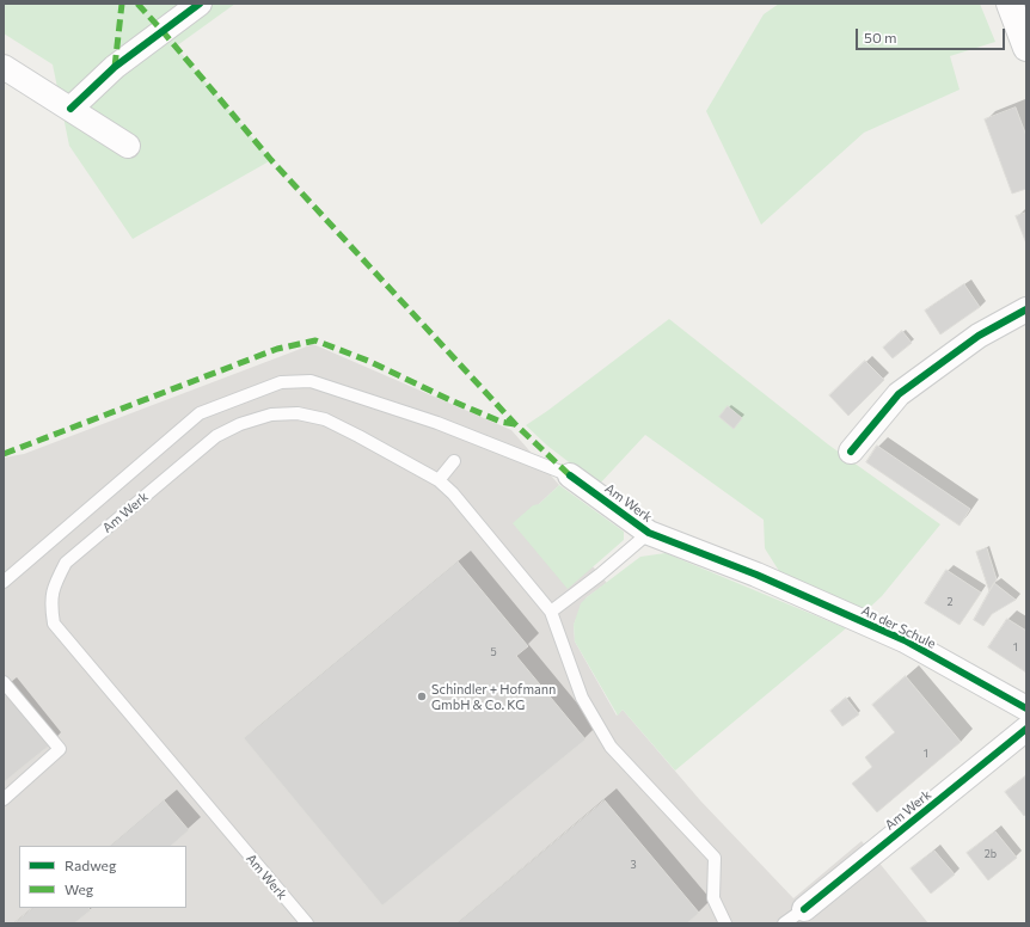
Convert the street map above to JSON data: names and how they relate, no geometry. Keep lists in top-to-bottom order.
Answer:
{
  "streets": {
    "street": ["Am Werk", "An der Schule"]
  },
  "crossings": [
    ["Am Werk", "An der Schule"]
  ],
  "places": ["Schindler + Hofmann GmbH & Co. KG"],
  "house_numbers": [
    "2",
    "1",
    "5",
    "1",
    "2b",
    "3"
  ],
  "legend": ["Radweg", "Weg"],
  "scale_bar": "50 m"
}
